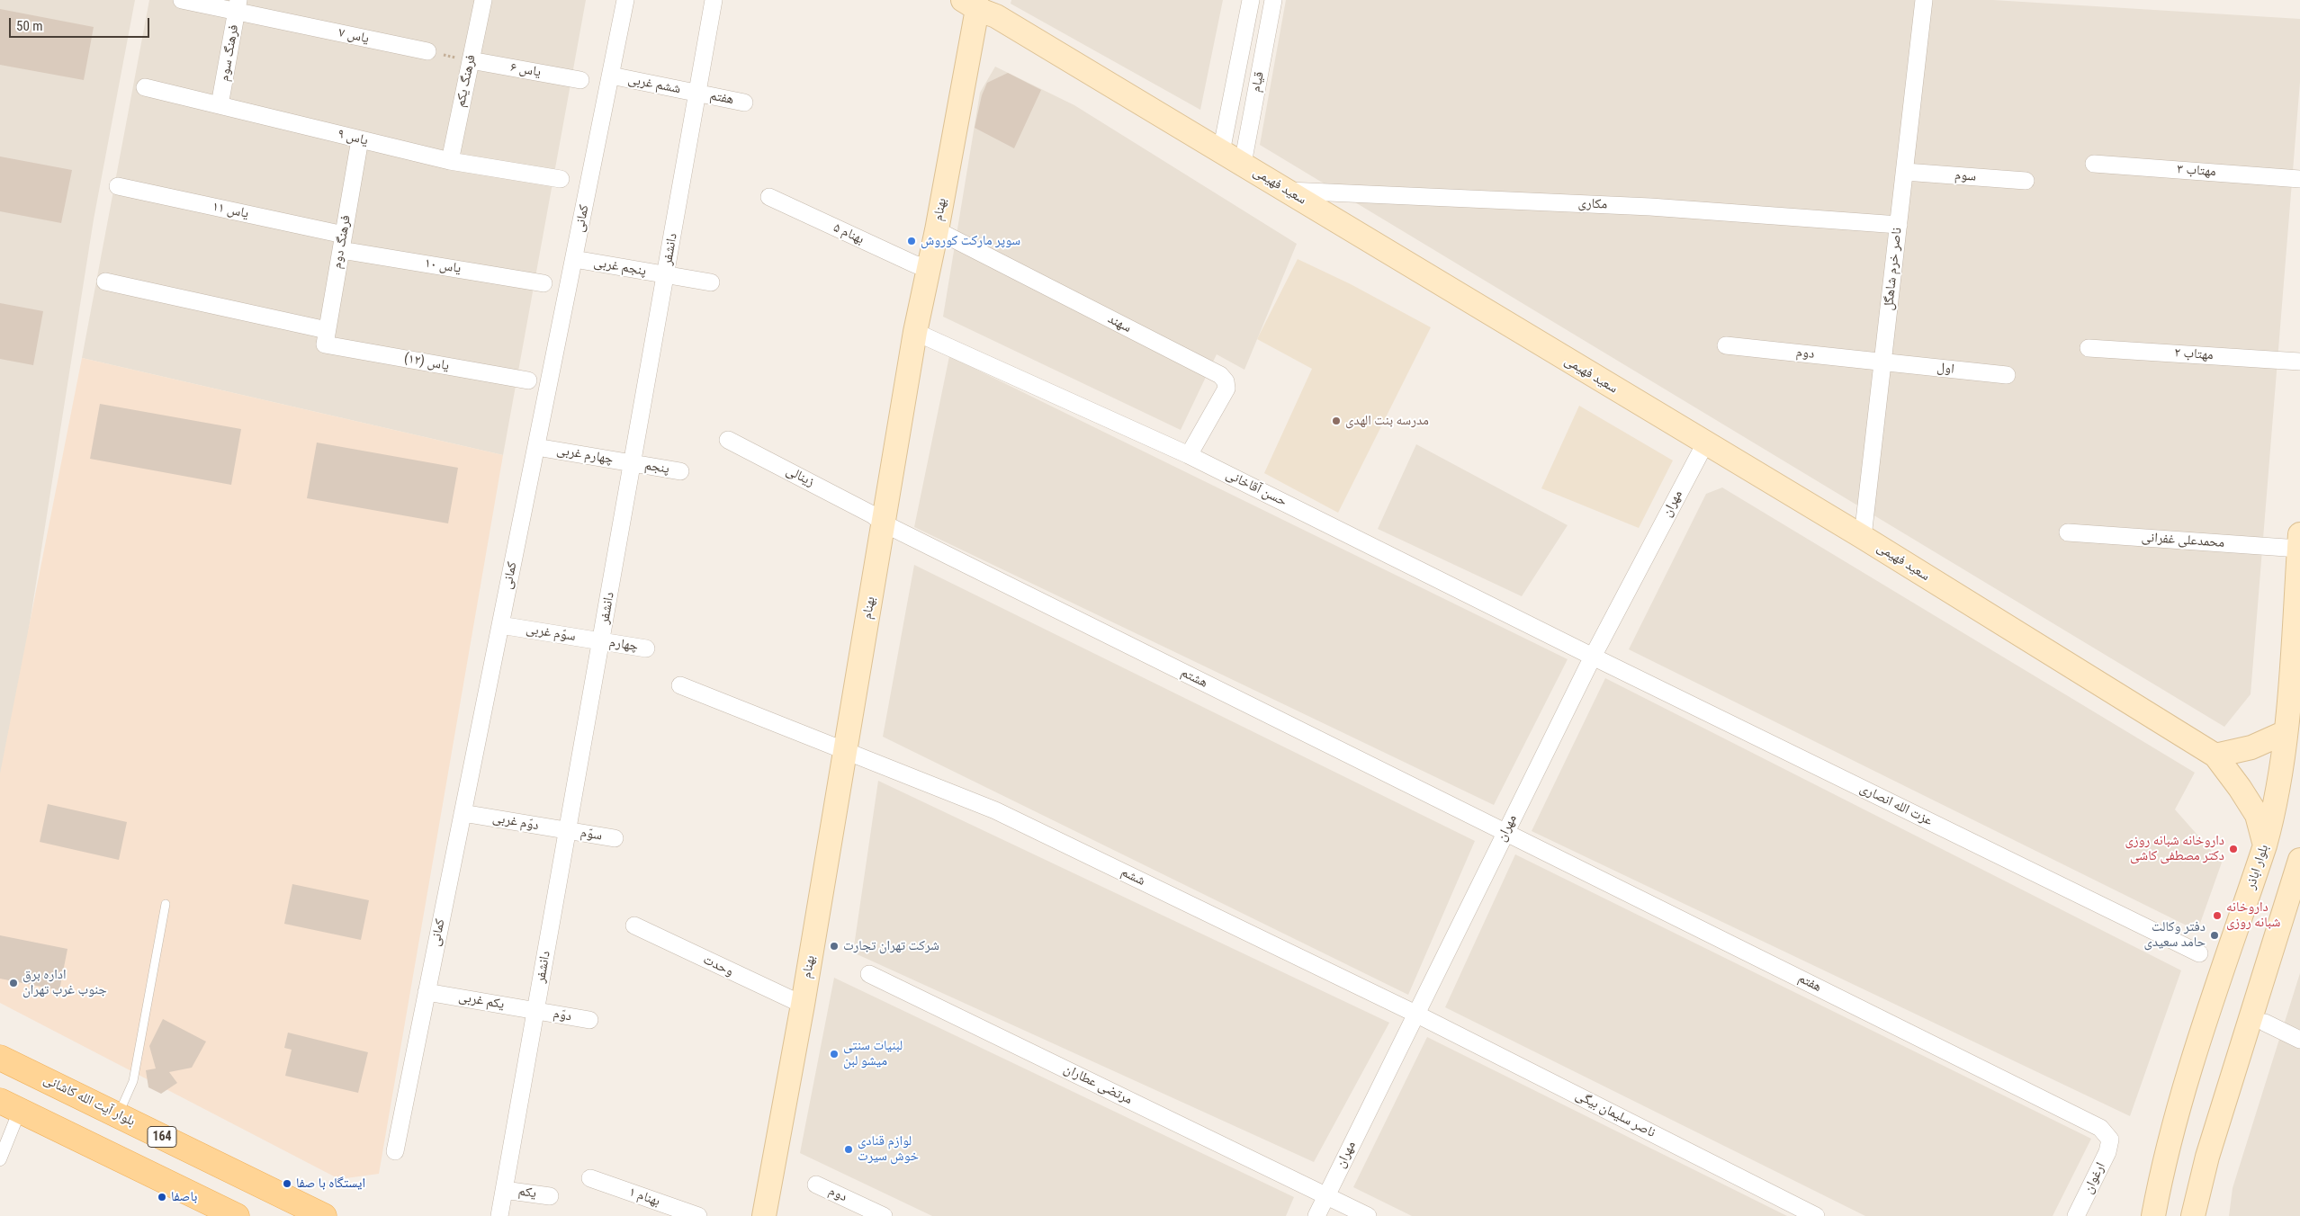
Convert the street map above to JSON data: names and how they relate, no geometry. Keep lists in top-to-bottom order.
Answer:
{
  "streets": {
    "main road": [
      "سعید فهیمی",
      "بهنام",
      "بلوار اباذر",
      "بلوار آیت الله کاشانی",
      "164"
    ],
    "street": [
      "یاس ۷",
      "فرهنگ سوم",
      "یاس ۶",
      "فرهنگ یکم",
      "قیام",
      "ششم غربی",
      "هفتم",
      "یاس ۹",
      "مهتاب ۳",
      "سوم",
      "مکاری",
      "یاس ۱۱",
      "کمانی",
      "بهنام ۵",
      "فرهنگ دوم",
      "دانشفر",
      "یاس ۱۰",
      "پنجم غربی",
      "ناصر خرم شاهگل",
      "سهند",
      "دوم",
      "مهتاب ۲",
      "یاس (۱۲)",
      "اول",
      "چهارم غربی",
      "پنجم",
      "زینالی",
      "حسن آقاخانی",
      "مهران",
      "محمدعلی غفرانی",
      "سوّم غربی",
      "چهارم",
      "هشتم",
      "عزت الله انصاری",
      "دوّم غربی",
      "سوّم",
      "ششم",
      "وحدت",
      "یکم غربی",
      "دوّم",
      "مرتضی عطاران",
      "ناصر سلیمان بیگی",
      "ارغوان",
      "یکم",
      "بهنام ۱"
    ]
  },
  "crossings": [
    ["یاس ۷", "فرهنگ سوم"],
    ["فرهنگ سوم", "یاس ۹"],
    ["یاس ۶", "فرهنگ یکم"],
    ["فرهنگ یکم", "یاس ۹"],
    ["قیام", "سعید فهیمی"],
    ["ششم غربی", "هفتم"],
    ["ششم غربی", "کمانی"],
    ["ششم غربی", "دانشفر"],
    ["هفتم", "دانشفر"],
    ["هفتم", "مهران"],
    ["هفتم", "هشتم"],
    ["هفتم", "ارغوان"],
    ["یاس ۹", "فرهنگ دوم"],
    ["سوم", "ناصر خرم شاهگل"],
    ["سعید فهیمی", "مکاری"],
    ["سعید فهیمی", "بهنام"],
    ["سعید فهیمی", "ناصر خرم شاهگل"],
    ["سعید فهیمی", "مهران"],
    ["مکاری", "ناصر خرم شاهگل"],
    ["بهنام", "بهنام ۵"],
    ["بهنام", "سهند"],
    ["بهنام", "زینالی"],
    ["بهنام", "حسن آقاخانی"],
    ["بهنام", "هشتم"],
    ["بهنام", "ششم"],
    ["بهنام", "وحدت"],
    ["یاس ۱۱", "فرهنگ دوم"],
    ["یاس ۱۱", "یاس ۱۰"],
    ["کمانی", "پنجم غربی"],
    ["کمانی", "چهارم غربی"],
    ["کمانی", "سوّم غربی"],
    ["کمانی", "دوّم غربی"],
    ["کمانی", "یکم غربی"],
    ["فرهنگ دوم", "یاس ۱۰"],
    ["فرهنگ دوم", "یاس (۱۲)"],
    ["دانشفر", "پنجم غربی"],
    ["دانشفر", "چهارم غربی"],
    ["دانشفر", "پنجم"],
    ["دانشفر", "سوّم غربی"],
    ["دانشفر", "چهارم"],
    ["دانشفر", "دوّم غربی"],
    ["دانشفر", "سوّم"],
    ["دانشفر", "یکم غربی"],
    ["دانشفر", "دوّم"],
    ["دانشفر", "یکم"],
    ["ناصر خرم شاهگل", "دوم"],
    ["ناصر خرم شاهگل", "اول"],
    ["سهند", "حسن آقاخانی"],
    ["دوم", "اول"],
    ["چهارم غربی", "پنجم"],
    ["زینالی", "هشتم"],
    ["حسن آقاخانی", "مهران"],
    ["حسن آقاخانی", "عزت الله انصاری"],
    ["مهران", "هشتم"],
    ["مهران", "عزت الله انصاری"],
    ["مهران", "ششم"],
    ["مهران", "مرتضی عطاران"],
    ["مهران", "ناصر سلیمان بیگی"],
    ["محمدعلی غفرانی", "بلوار اباذر"],
    ["سوّم غربی", "چهارم"],
    ["دوّم غربی", "سوّم"],
    ["ششم", "ناصر سلیمان بیگی"],
    ["یکم غربی", "دوّم"]
  ],
  "places": [
    "سوپر ماركت كوروش",
    "مدرسه بنت الهدی",
    "داروخانه شبانه روزی دکتر مصطفی کاشی",
    "داروخانه شبانه روزی",
    "دفتر وکالت حامد سعیدی",
    "شرکت تهران تجارت",
    "اداره برق جنوب غرب تهران",
    "لبنیات سنتی میشو لبن",
    "لوازم قنادی خوش سیرت",
    "ایستگاه با صفا",
    "باصفا"
  ],
  "scale_bar": "50 m"
}
